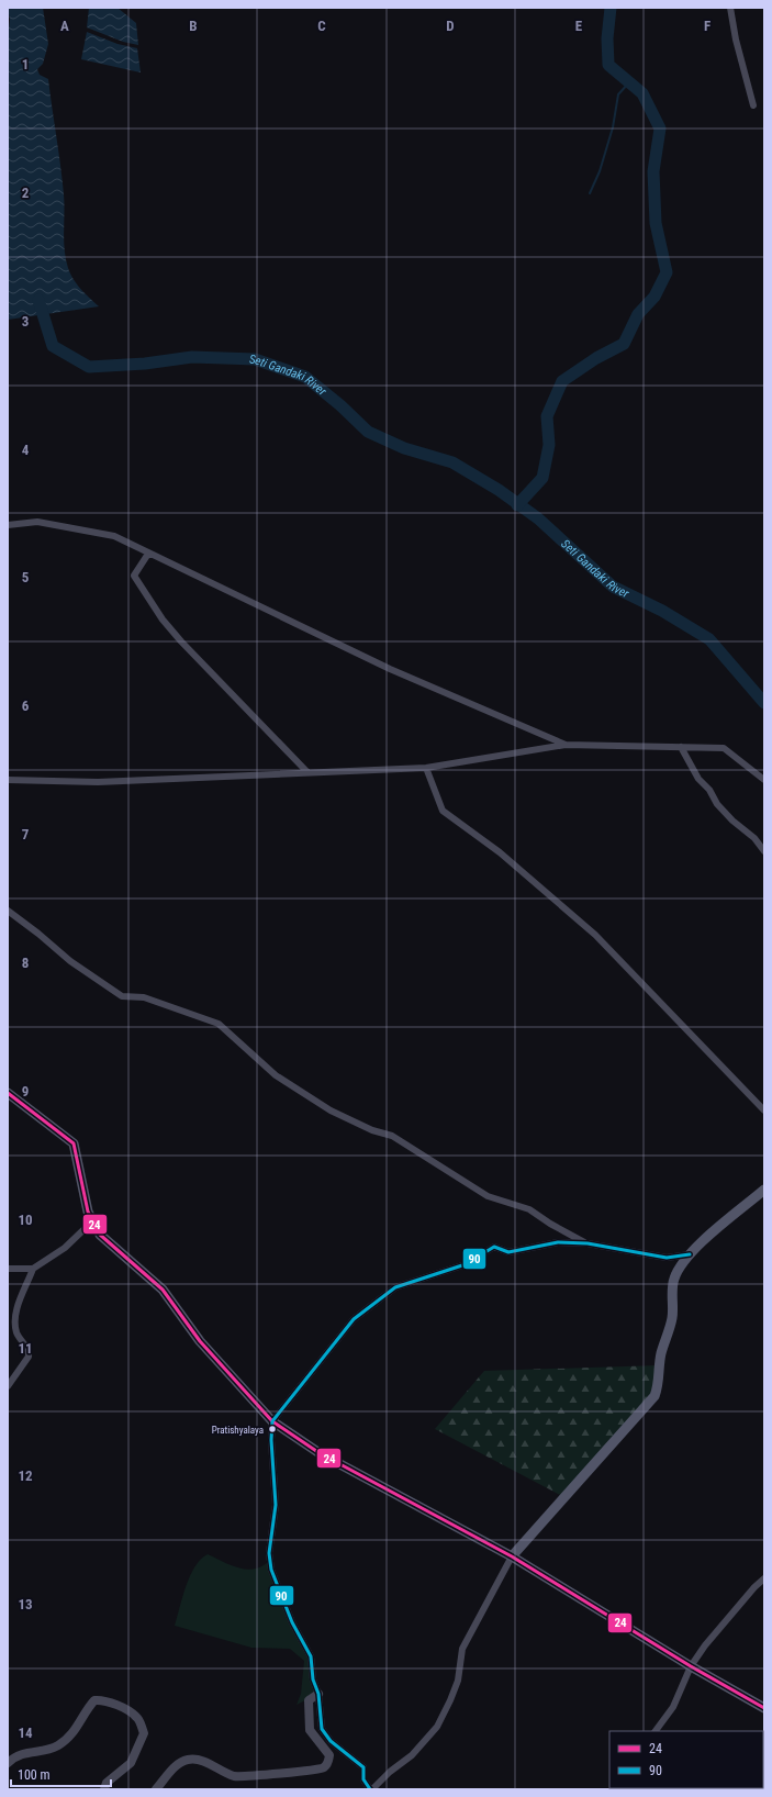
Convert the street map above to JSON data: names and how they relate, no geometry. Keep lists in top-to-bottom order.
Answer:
{
  "water": ["Seti Gandaki River"],
  "places": ["Pratishyalaya"],
  "lines": ["transit line 24", "transit line 90"],
  "legend": ["24", "90"],
  "scale_bar": "100 m",
  "grid": {
    "columns": [
      "A",
      "B",
      "C",
      "D",
      "E",
      "F"
    ],
    "rows": [
      "1",
      "2",
      "3",
      "4",
      "5",
      "6",
      "7",
      "8",
      "9",
      "10",
      "11",
      "12",
      "13",
      "14"
    ]
  }
}
